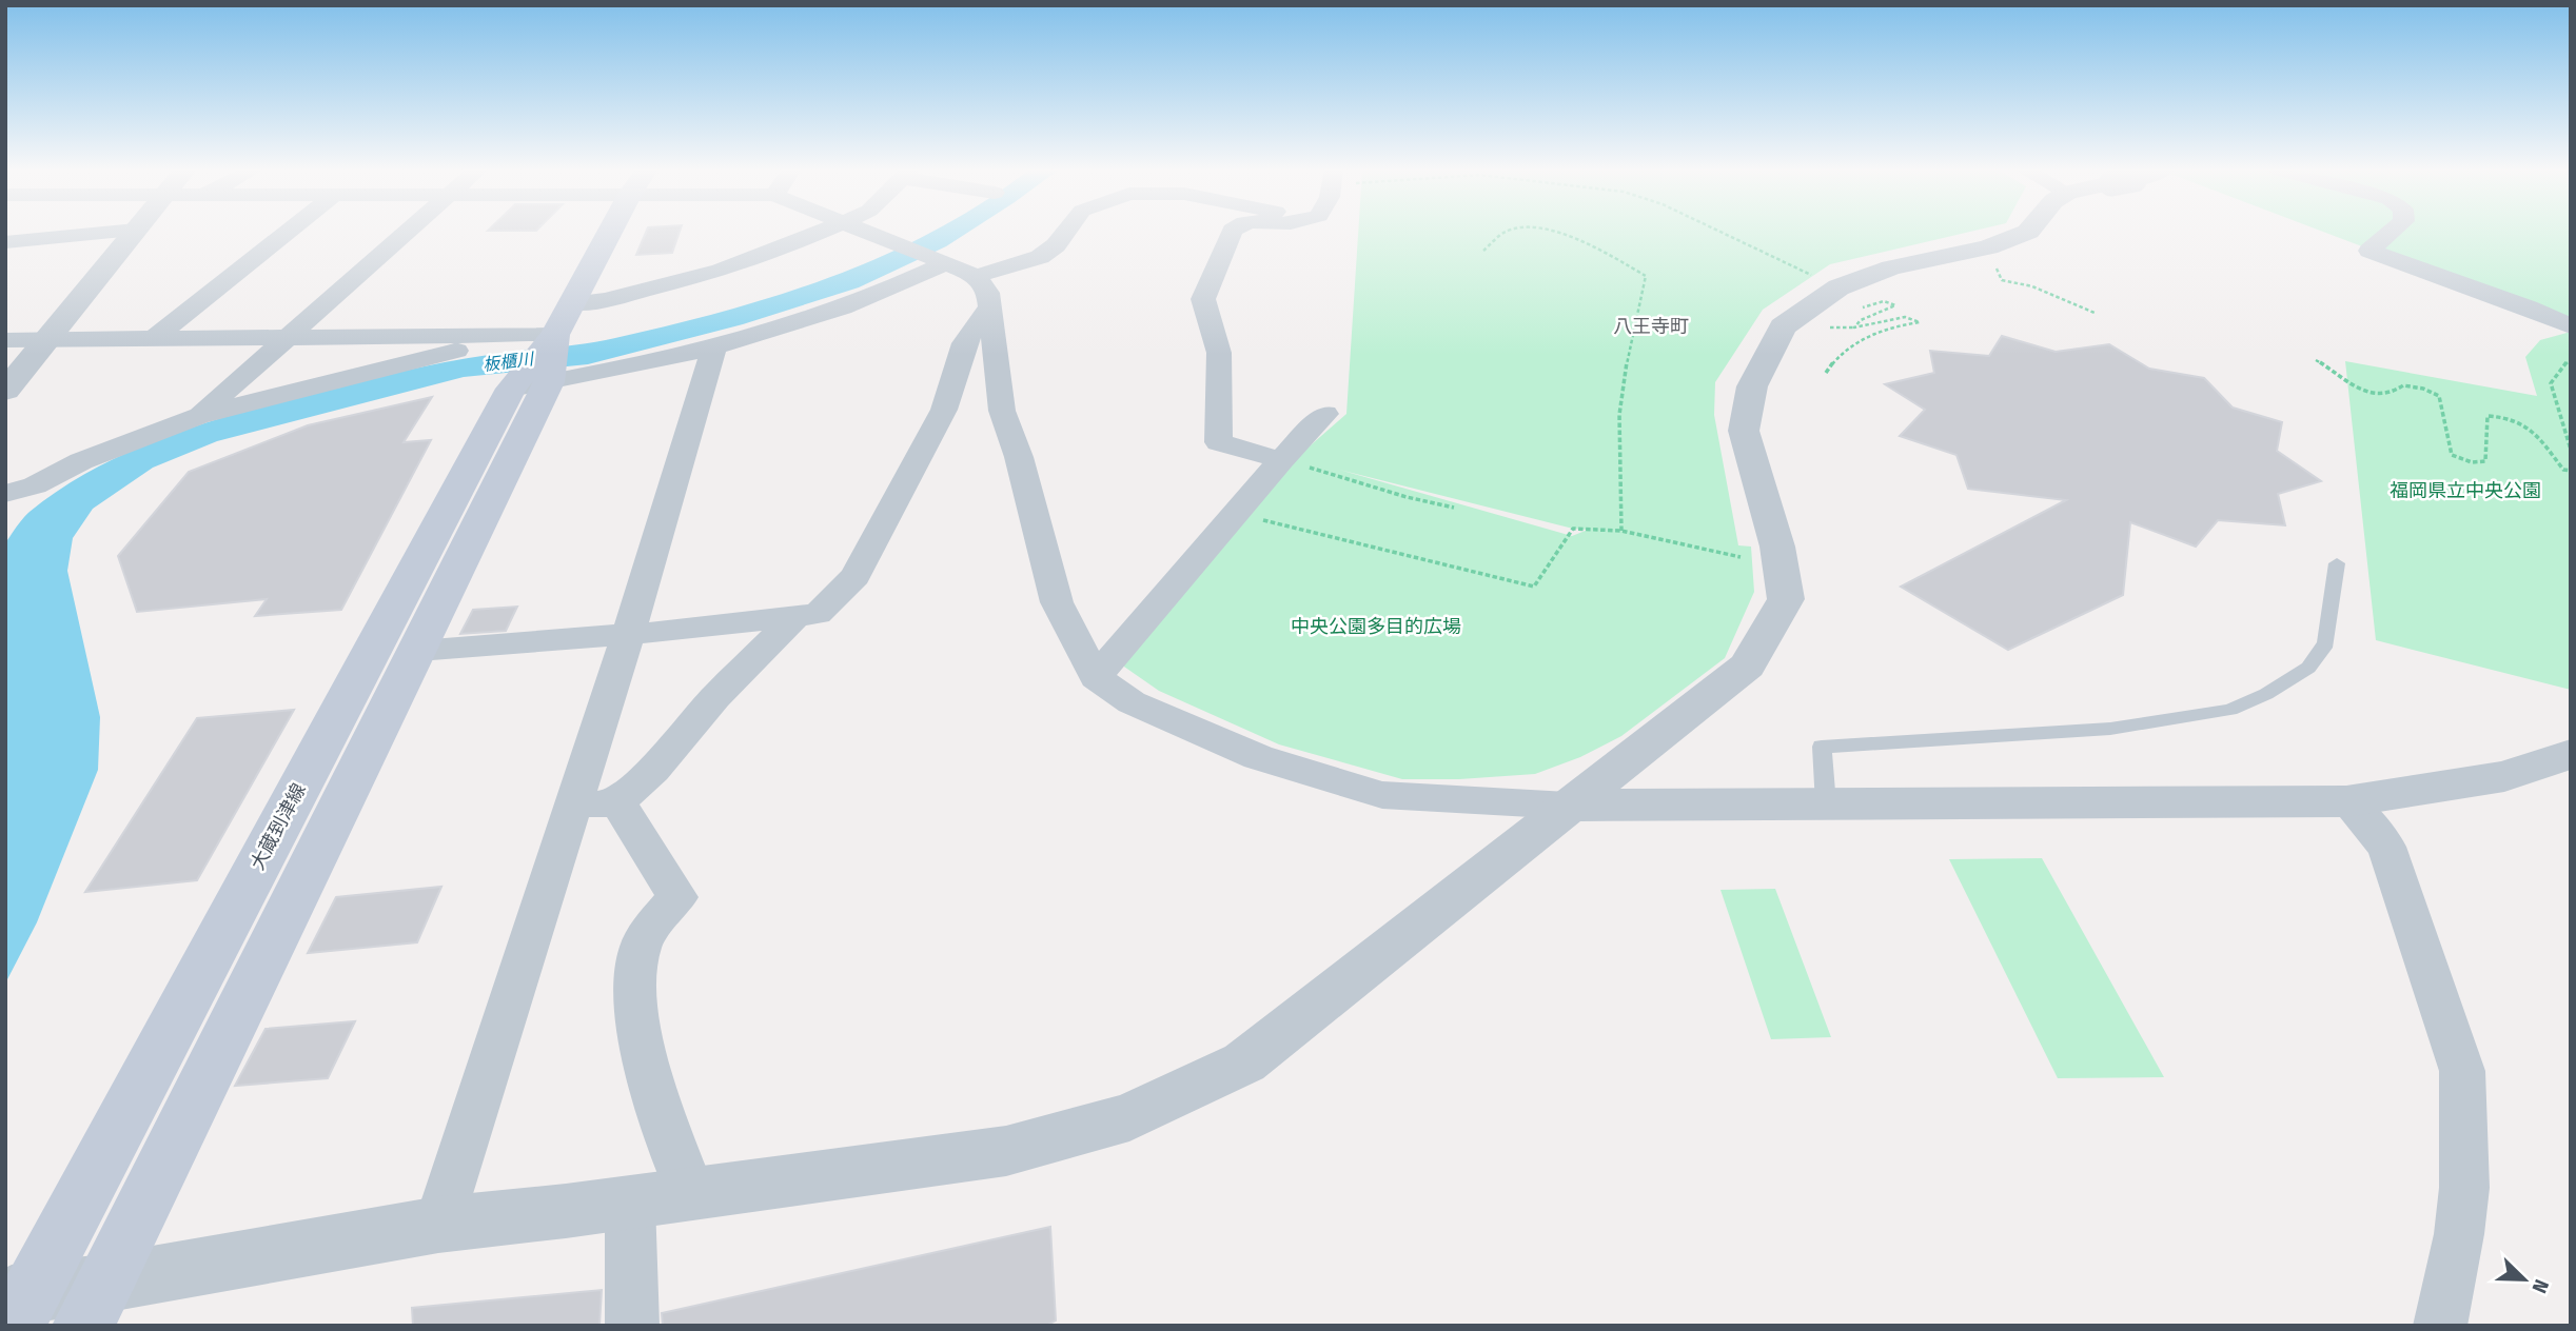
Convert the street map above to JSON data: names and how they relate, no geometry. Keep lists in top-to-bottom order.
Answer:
{
  "streets": {
    "main road": ["大蔵到津線"]
  },
  "districts": ["八王寺町"],
  "water": ["板櫃川"],
  "parks": ["福岡県立中央公園", "中央公園多目的広場"],
  "north": "bottom right"
}
